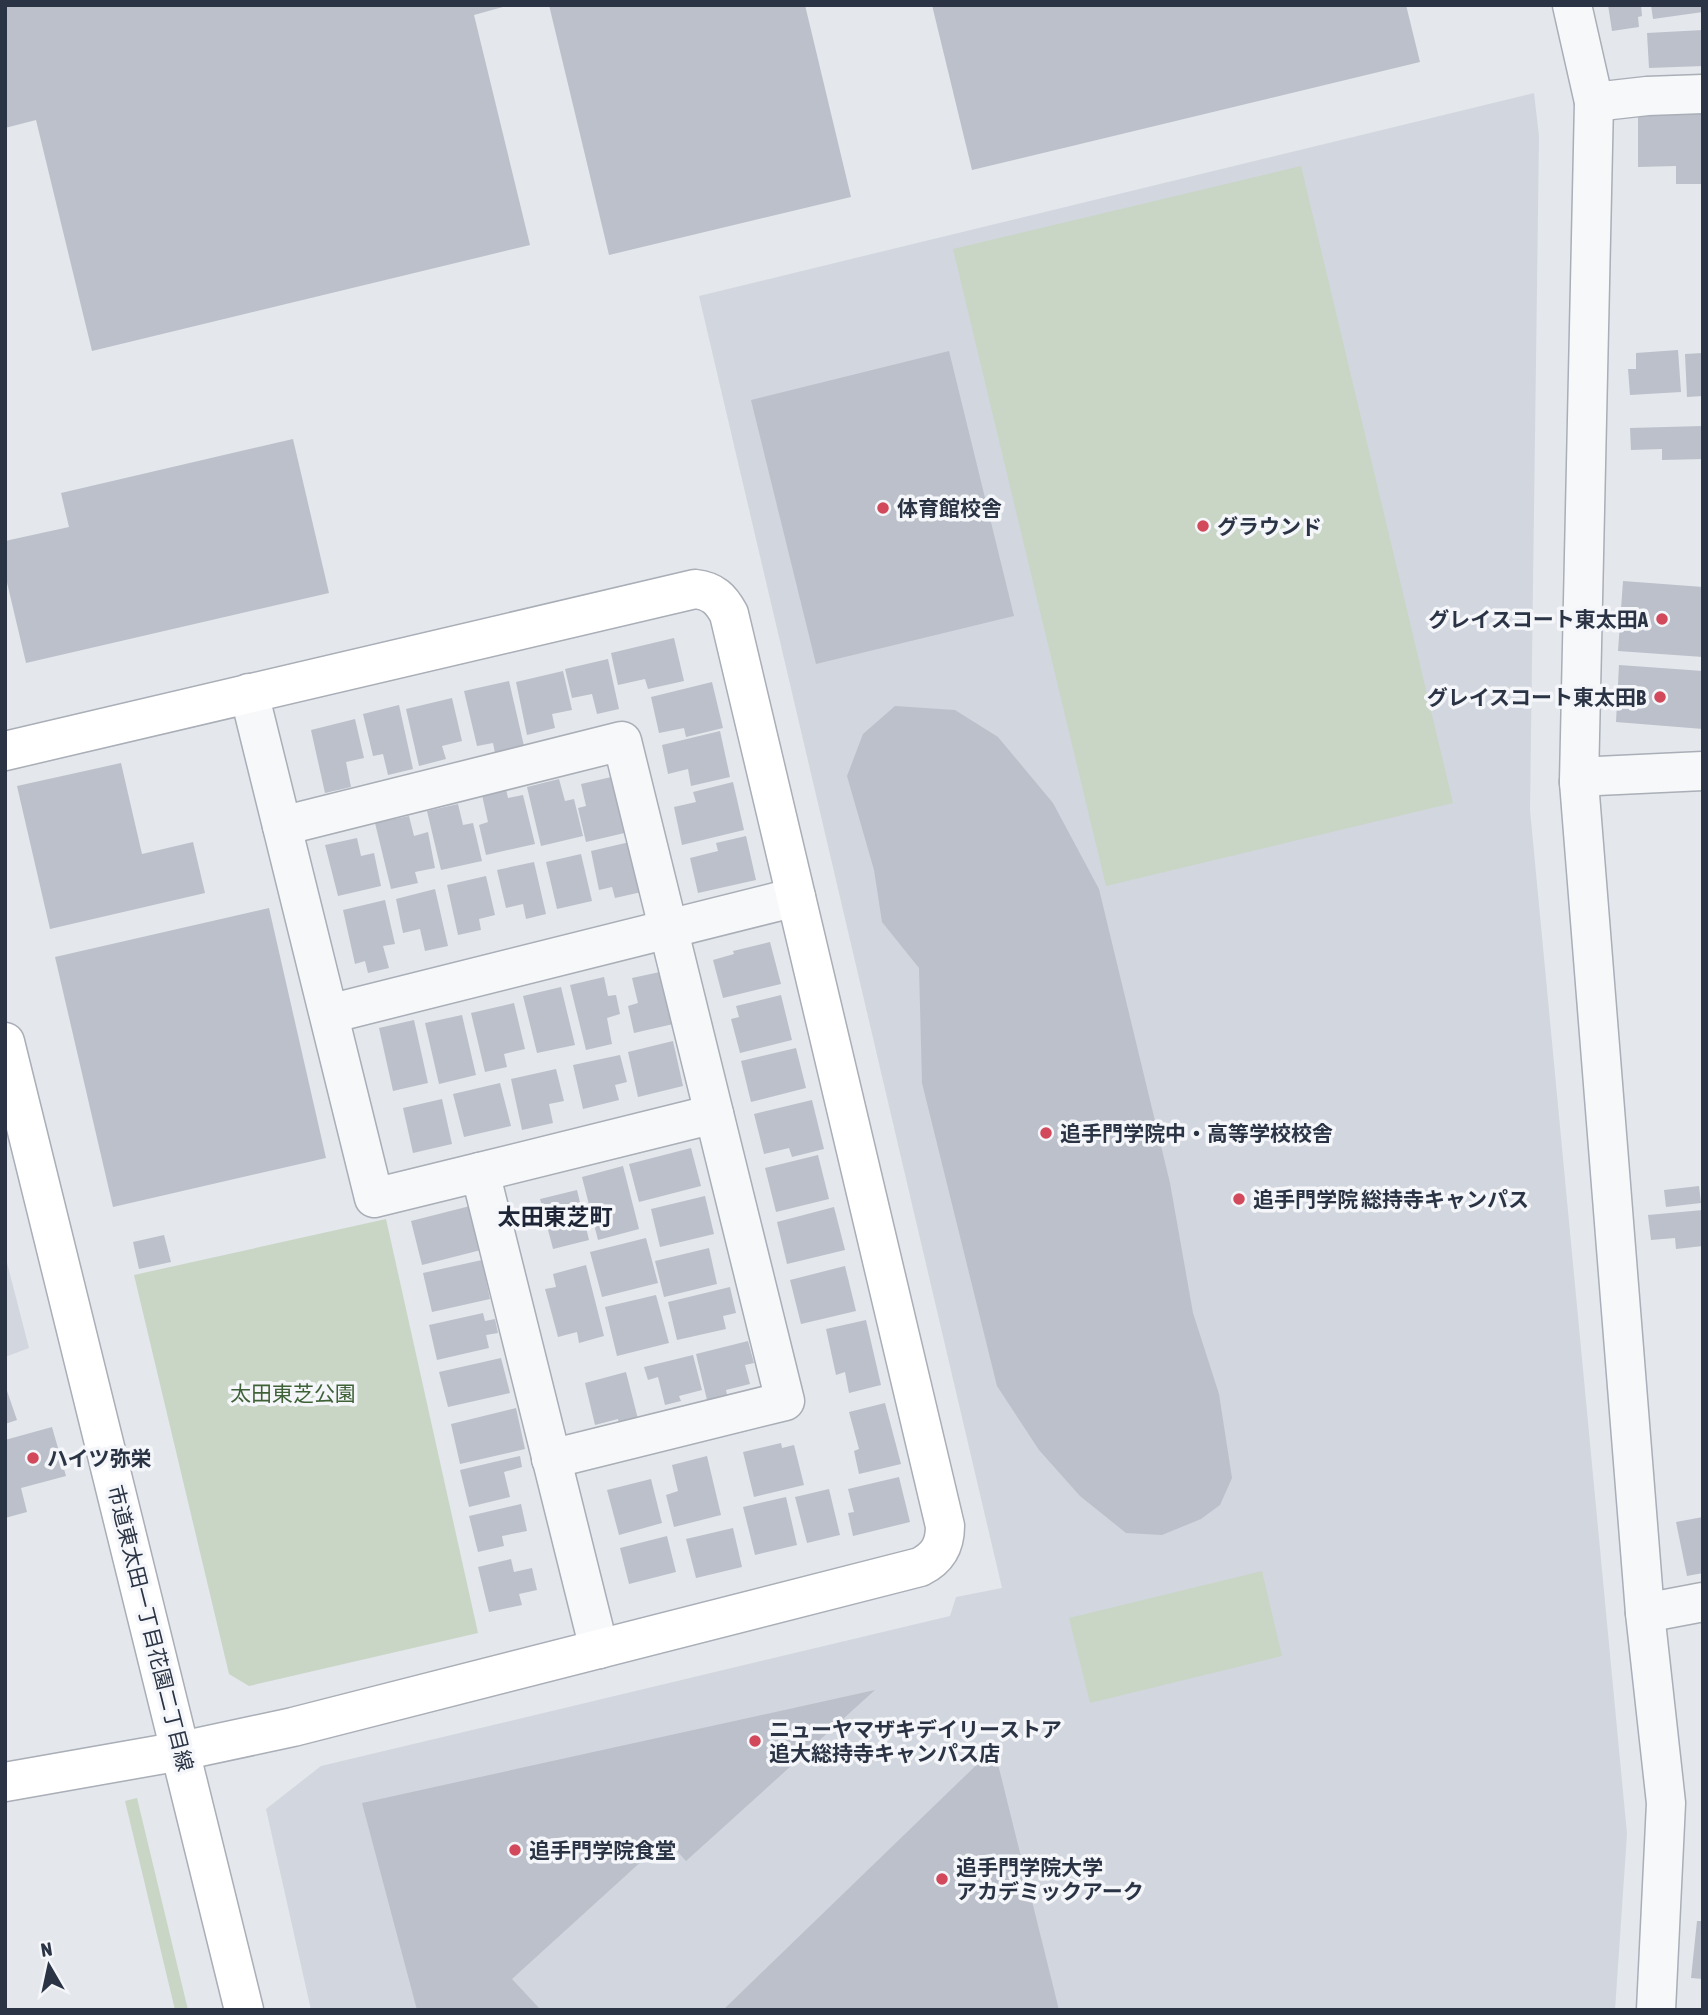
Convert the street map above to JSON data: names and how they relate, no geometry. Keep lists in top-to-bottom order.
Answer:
{
  "streets": {
    "street": ["市道東太田一丁目花園二丁目線"]
  },
  "districts": ["太田東芝町"],
  "parks": ["太田東芝公園"],
  "places": [
    "体育館校舎",
    "グラウンド",
    "グレイスコート東太田A",
    "グレイスコート東太田B",
    "追手門学院中・高等学校校舎",
    "追手門学院 総持寺キャンパス",
    "ハイツ弥栄",
    "ニューヤマザキデイリーストア 追大総持寺キャンパス店",
    "追手門学院食堂",
    "追手門学院大学 アカデミックアーク"
  ],
  "north": "top"
}
